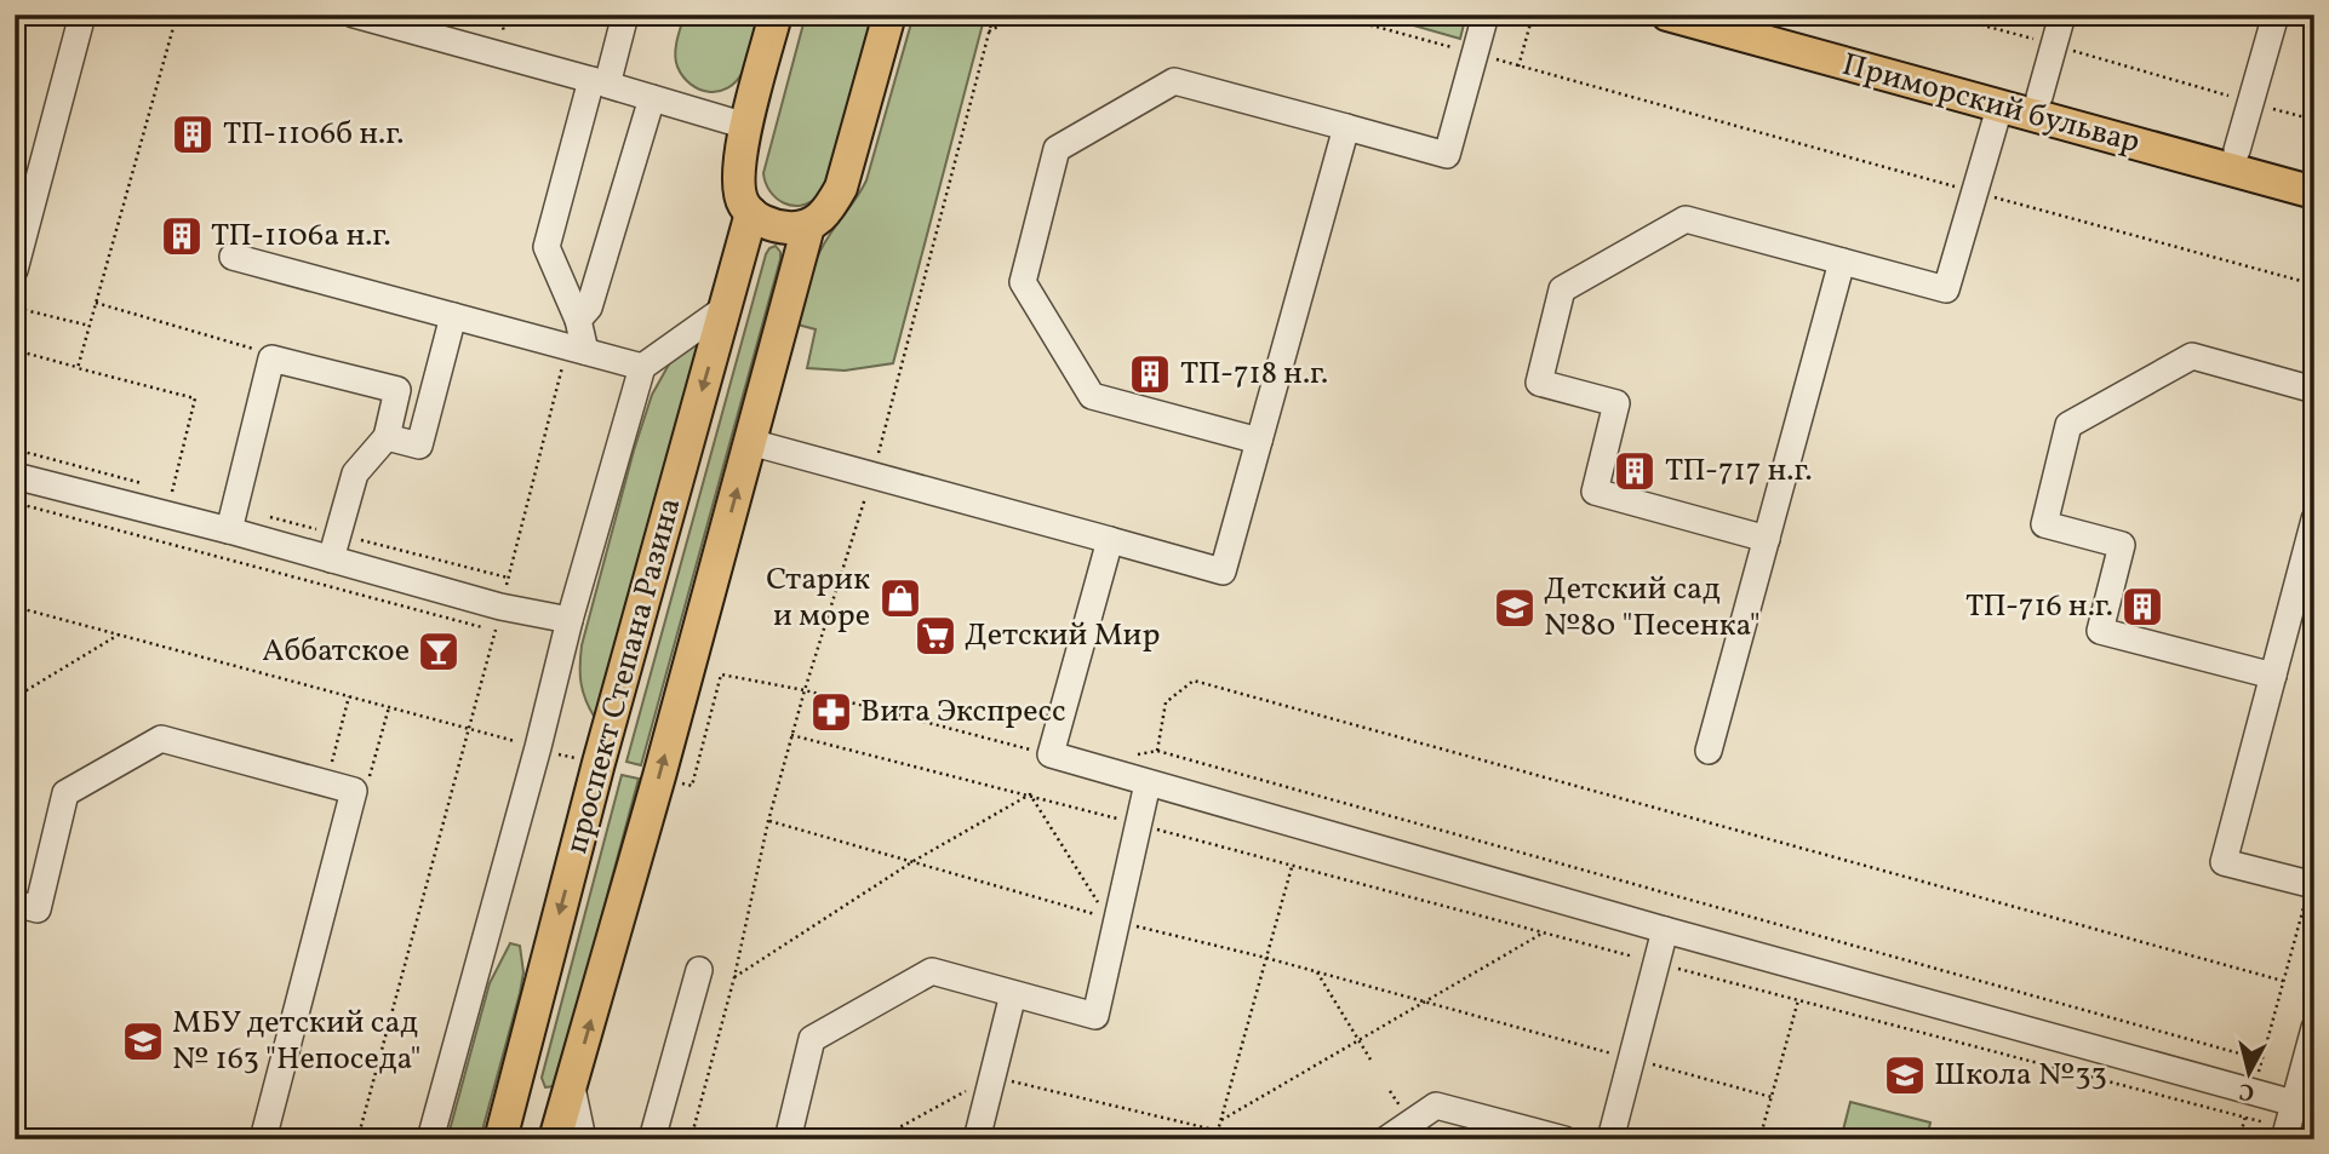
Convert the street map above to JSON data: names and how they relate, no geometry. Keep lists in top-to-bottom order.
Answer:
{
  "streets": {
    "main road": ["Приморский бульвар", "проспект Степана Разина"]
  },
  "places": {
    "building": [
      "ТП-1106б н.г.",
      "ТП-1106а н.г.",
      "ТП-718 н.г.",
      "ТП-717 н.г.",
      "ТП-716 н.г."
    ],
    "shop": ["Старик и море"],
    "school or university": ["Детский сад №80 \"Песенка\"", "МБУ детский сад № 163 \"Непоседа\"", "Школа №33"],
    "supermarket": ["Детский Мир"],
    "bar": ["Аббатское"],
    "pharmacy": ["Вита Экспресс"]
  },
  "north": "bottom"
}
